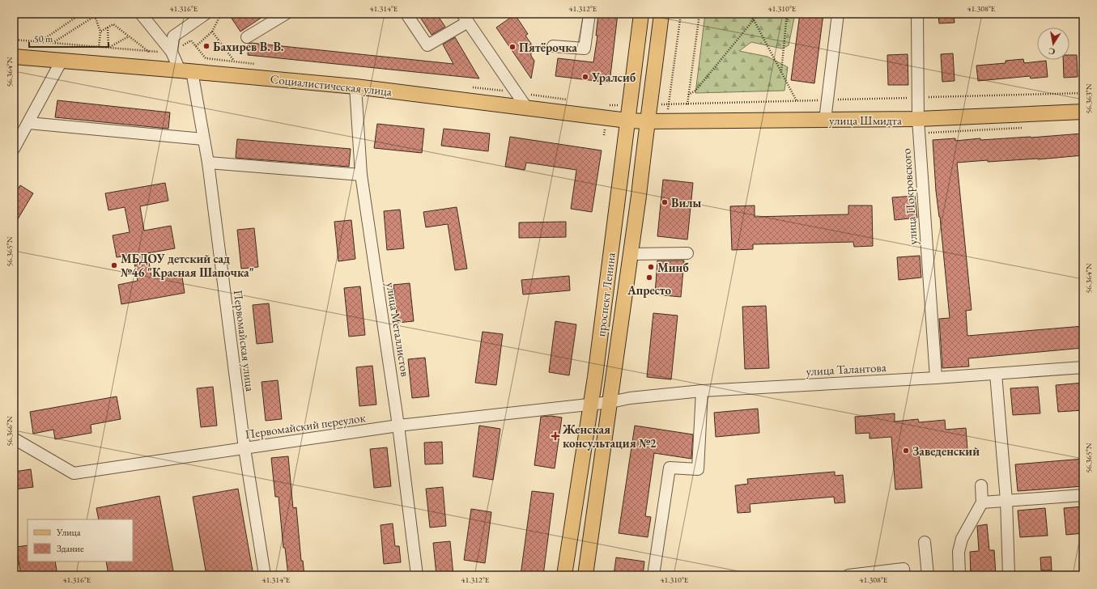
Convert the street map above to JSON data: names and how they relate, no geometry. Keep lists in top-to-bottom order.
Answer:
{
  "streets": {
    "main road": ["Социалистическая улица", "улица Шмидта", "проспект Ленина"],
    "street": [
      "улица Покровского",
      "улица Металлистов",
      "Первомайская улица",
      "улица Талантова",
      "Первомайский переулок"
    ]
  },
  "crossings": [
    ["Социалистическая улица", "улица Шмидта"],
    ["Социалистическая улица", "проспект Ленина"],
    ["Социалистическая улица", "улица Металлистов"],
    ["Социалистическая улица", "Первомайская улица"],
    ["улица Шмидта", "улица Покровского"],
    ["улица Шмидта", "проспект Ленина"],
    ["улица Покровского", "улица Талантова"],
    ["проспект Ленина", "улица Талантова"],
    ["проспект Ленина", "Первомайский переулок"],
    ["улица Металлистов", "Первомайский переулок"],
    ["Первомайская улица", "Первомайский переулок"],
    ["улица Талантова", "Первомайский переулок"]
  ],
  "places": {
    "other": [
      "Бахирев В. В.",
      "Пятёрочка",
      "Уралсиб",
      "Вилы",
      "МБДОУ детский сад №46 \"Красная Шапочка\"",
      "Минб",
      "Апресто",
      "Заведенский"
    ],
    "health": ["Женская консультация №2"]
  },
  "legend": ["Улица", "Здание"],
  "scale_bar": "50 m",
  "north": "bottom",
  "coordinates": [
    "41.316°E",
    "41.314°E",
    "41.312°E",
    "41.310°E",
    "41.308°E",
    "56.364°N",
    "56.363°N",
    "56.365°N",
    "56.366°N"
  ]
}
